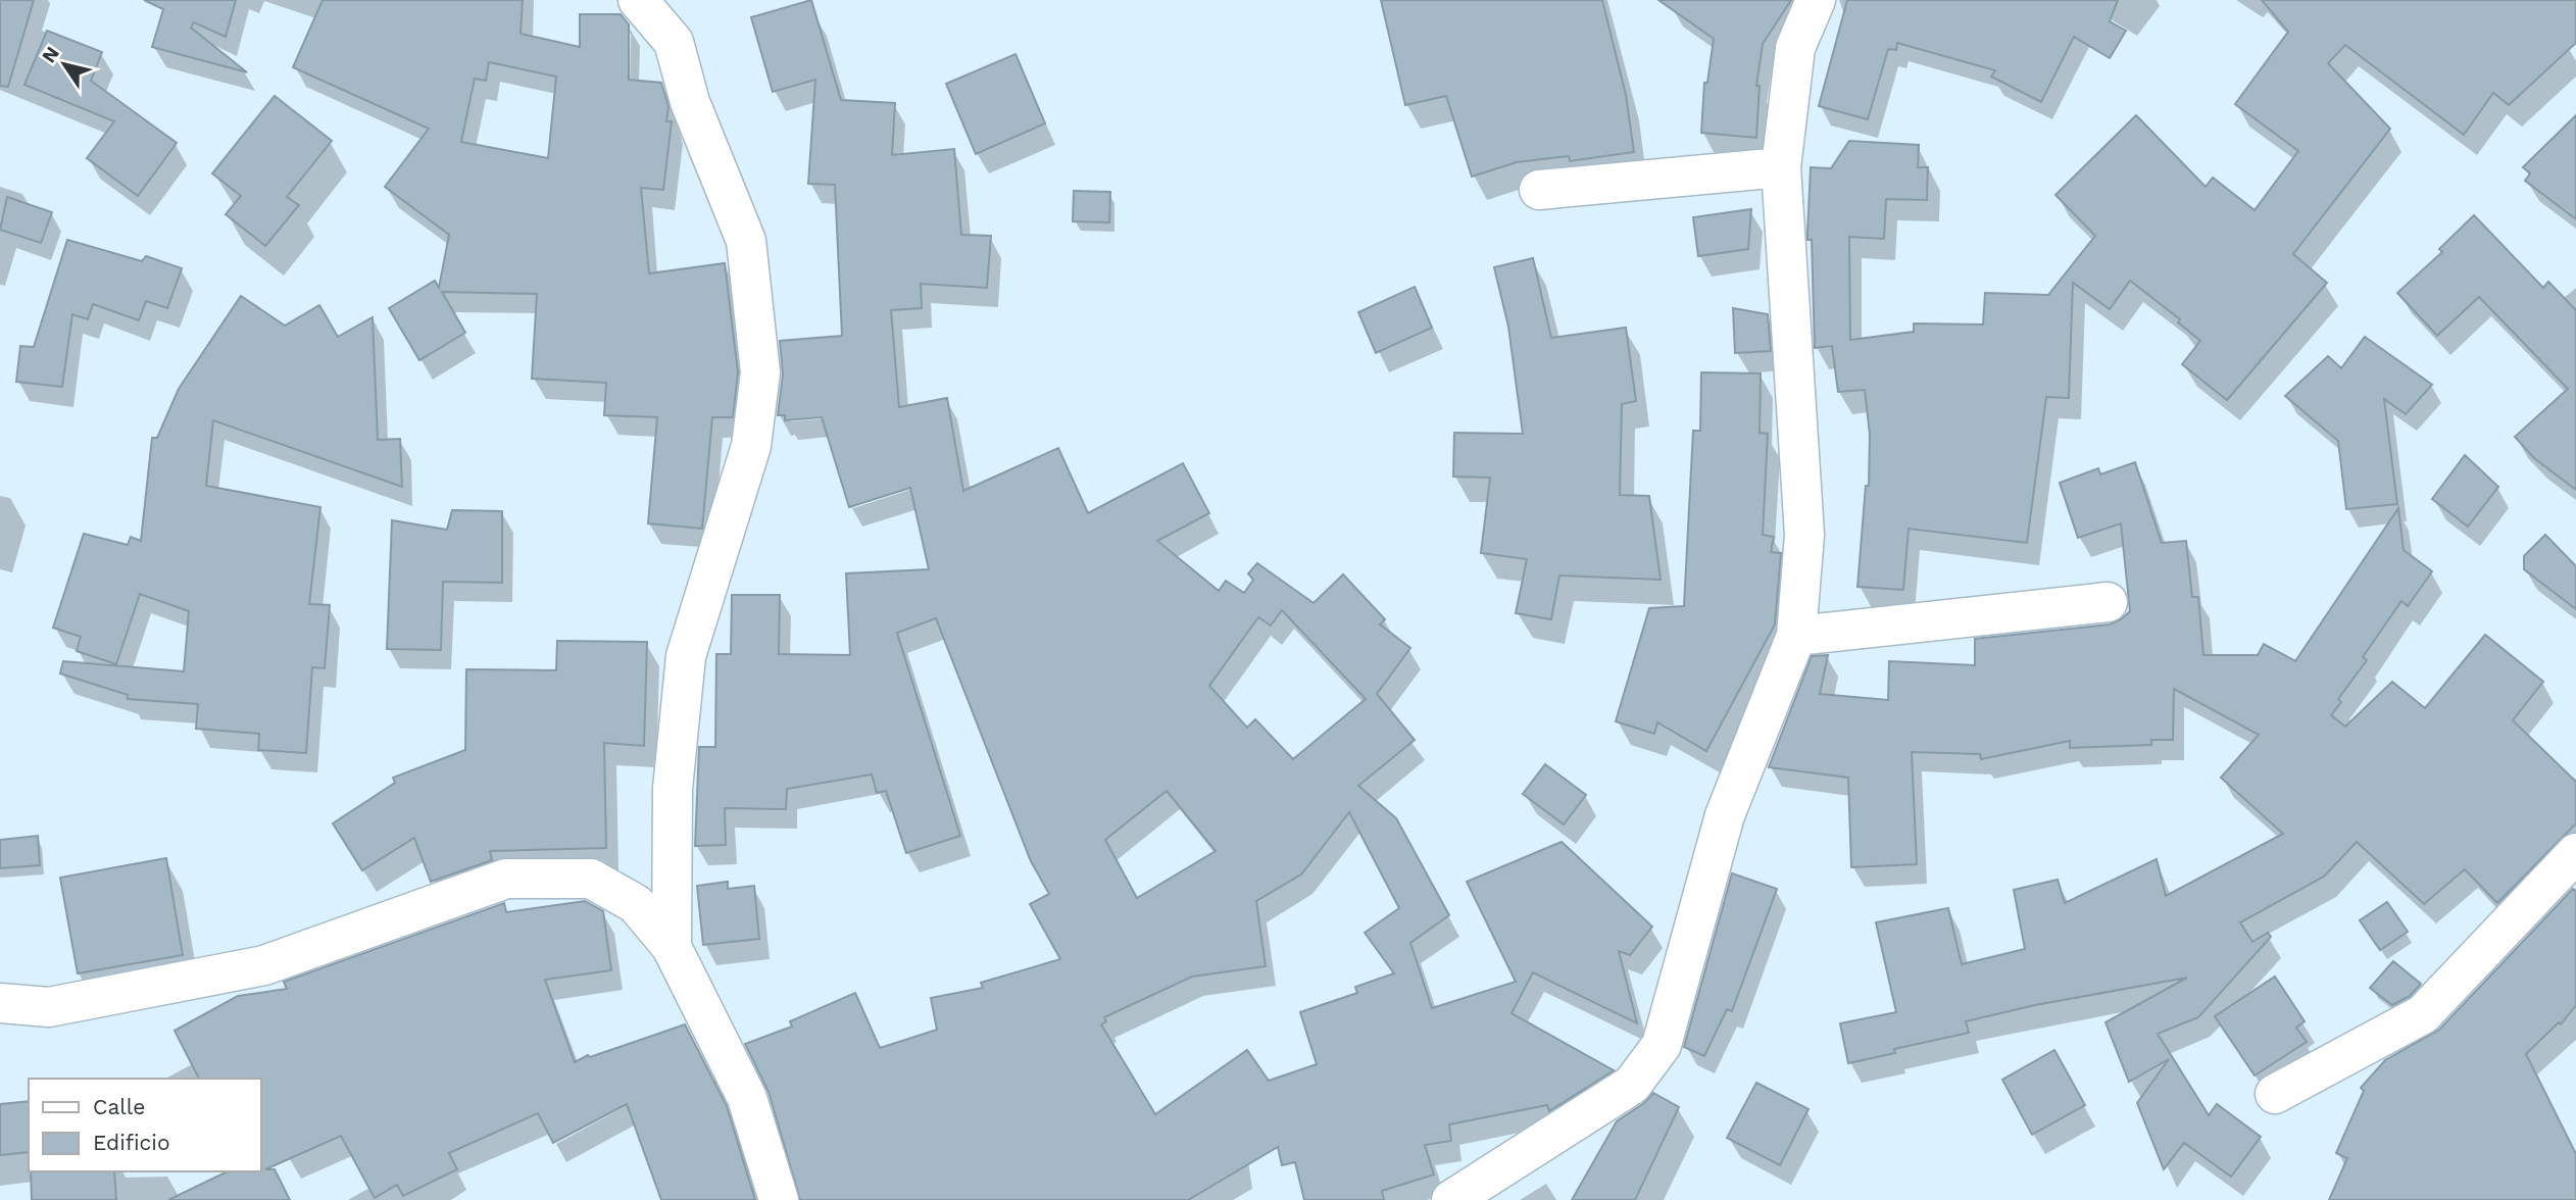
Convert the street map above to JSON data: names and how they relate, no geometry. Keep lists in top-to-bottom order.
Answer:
{
  "legend": ["Calle", "Edificio"],
  "north": "top left"
}
